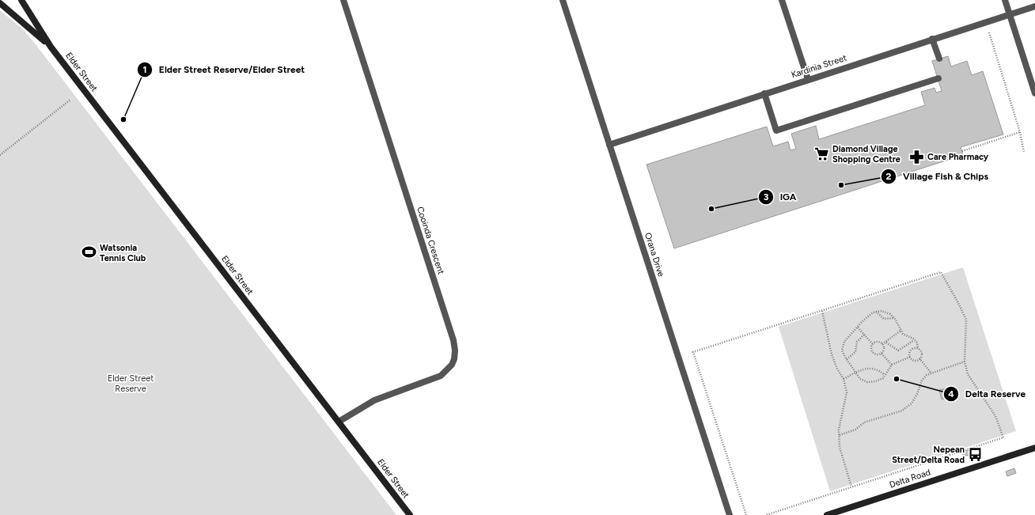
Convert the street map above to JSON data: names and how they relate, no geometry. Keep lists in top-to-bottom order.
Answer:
{
  "streets": {
    "street": [
      "Kardinia Street",
      "Elder Street",
      "Cooinda Crescent",
      "Orana Drive",
      "Delta Road"
    ]
  },
  "crossings": [
    ["Kardinia Street", "Orana Drive"],
    ["Elder Street", "Cooinda Crescent"]
  ],
  "parks": ["Elder Street Reserve"],
  "places": {
    "other": [
      "Elder Street Reserve/Elder Street",
      "Village Fish & Chips",
      "IGA",
      "Delta Reserve"
    ],
    "supermarket": ["Diamond Village Shopping Centre"],
    "pharmacy": ["Care Pharmacy"],
    "sports": ["Watsonia Tennis Club"],
    "bus stop": ["Nepean Street/Delta Road"]
  }
}
